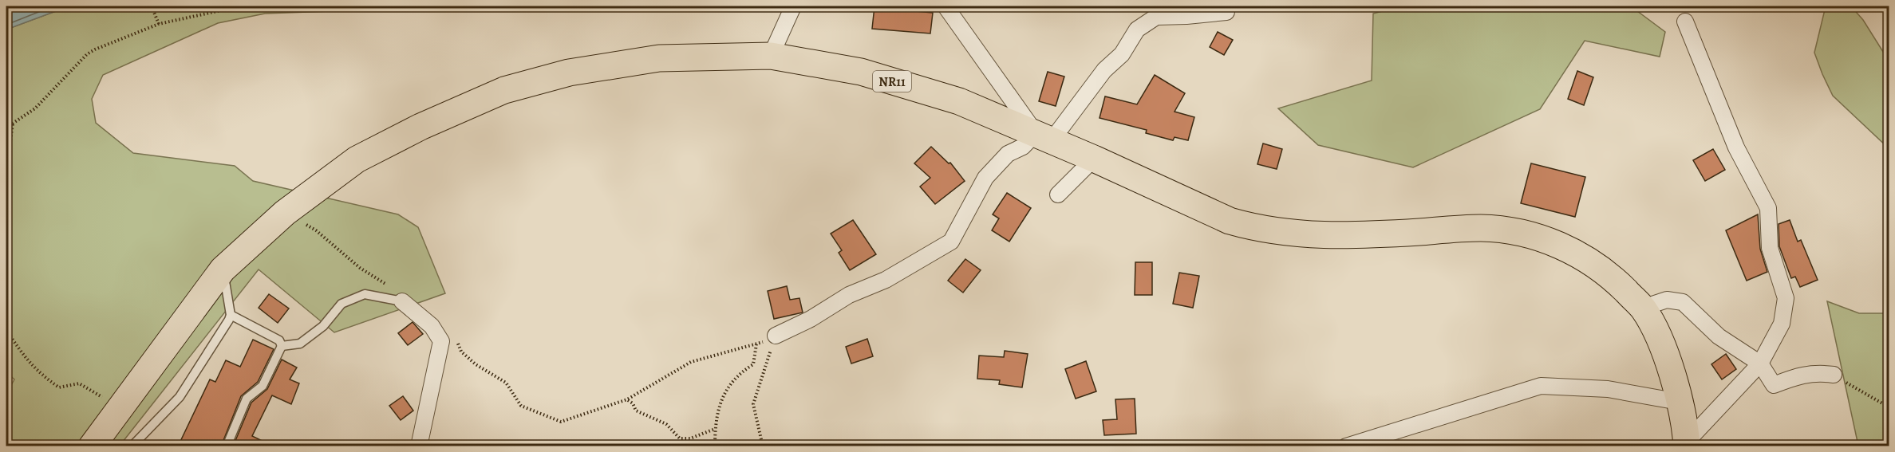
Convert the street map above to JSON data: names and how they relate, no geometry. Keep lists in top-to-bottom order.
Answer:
{
  "streets": {
    "highway": ["NR11"]
  }
}
